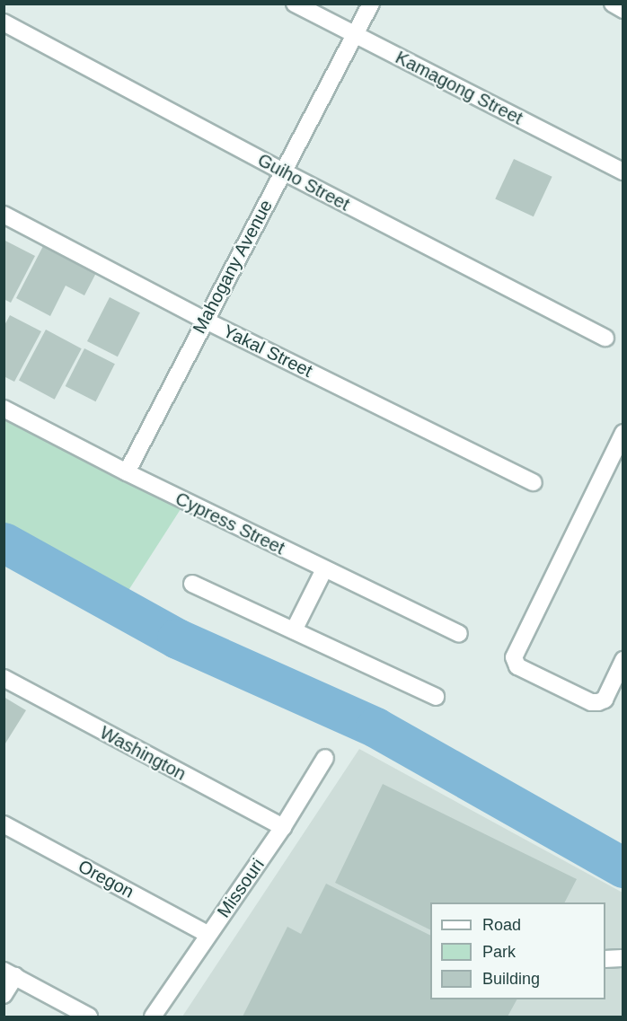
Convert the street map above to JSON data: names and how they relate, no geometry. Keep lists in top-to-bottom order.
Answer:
{
  "streets": {
    "street": [
      "Kamagong Street",
      "Guiho Street",
      "Mahogany Avenue",
      "Yakal Street",
      "Cypress Street",
      "Washington",
      "Oregon",
      "Missouri"
    ]
  },
  "crossings": [
    ["Kamagong Street", "Mahogany Avenue"],
    ["Guiho Street", "Mahogany Avenue"],
    ["Mahogany Avenue", "Yakal Street"],
    ["Mahogany Avenue", "Cypress Street"],
    ["Washington", "Missouri"],
    ["Oregon", "Missouri"]
  ],
  "legend": ["Road", "Park", "Building"]
}
